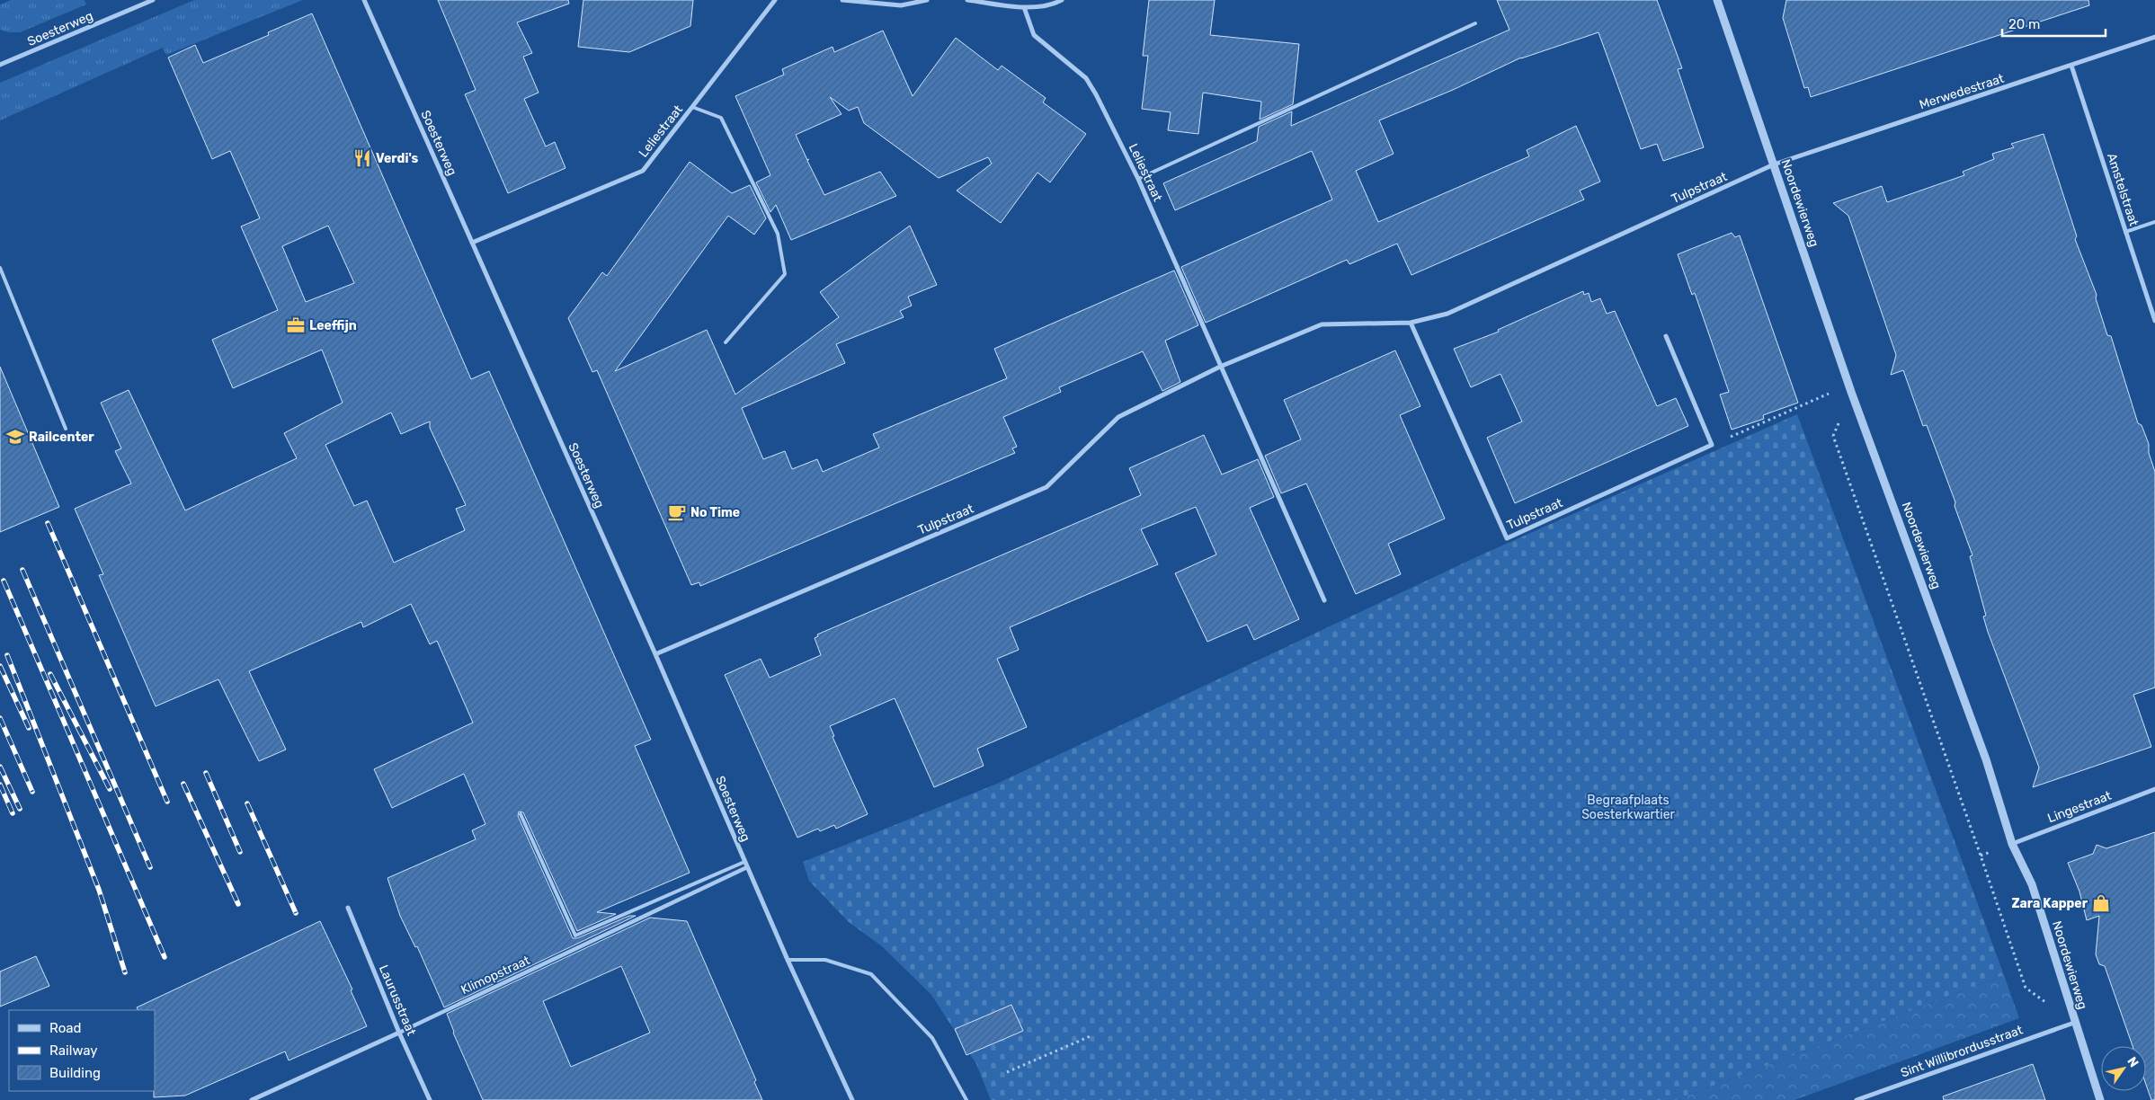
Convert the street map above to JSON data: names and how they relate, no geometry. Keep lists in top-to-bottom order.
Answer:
{
  "streets": {
    "street": [
      "Soesterweg",
      "Merwedestraat",
      "Leliestraat",
      "Tulpstraat",
      "Amstelstraat",
      "Noordewierweg",
      "Lingestraat",
      "Klimopstraat",
      "Laurusstraat",
      "Sint Willibrordusstraat"
    ]
  },
  "crossings": [
    ["Soesterweg", "Leliestraat"],
    ["Soesterweg", "Tulpstraat"],
    ["Soesterweg", "Klimopstraat"],
    ["Merwedestraat", "Tulpstraat"],
    ["Merwedestraat", "Amstelstraat"],
    ["Merwedestraat", "Noordewierweg"],
    ["Leliestraat", "Tulpstraat"],
    ["Tulpstraat", "Noordewierweg"],
    ["Noordewierweg", "Lingestraat"],
    ["Noordewierweg", "Sint Willibrordusstraat"],
    ["Klimopstraat", "Laurusstraat"]
  ],
  "parks": ["Begraafplaats Soesterkwartier"],
  "places": {
    "restaurant": ["Verdi's"],
    "office": ["Leeffijn"],
    "school or university": ["Railcenter"],
    "cafe": ["No Time"],
    "shop": ["Zara Kapper"]
  },
  "legend": ["Road", "Railway", "Building"],
  "scale_bar": "20 m",
  "north": "top right"
}
